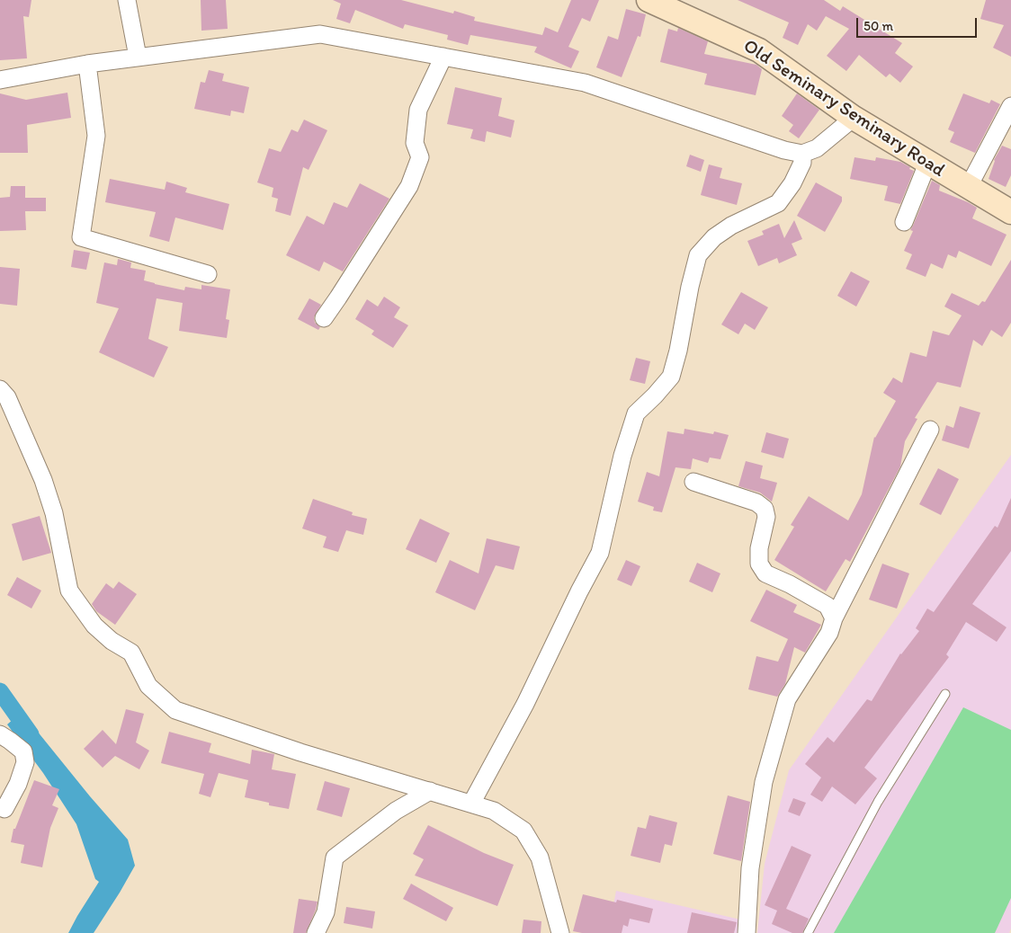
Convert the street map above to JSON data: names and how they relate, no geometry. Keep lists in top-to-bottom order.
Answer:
{
  "streets": {
    "main road": ["Old Seminary Seminary Road"]
  },
  "scale_bar": "50 m"
}
